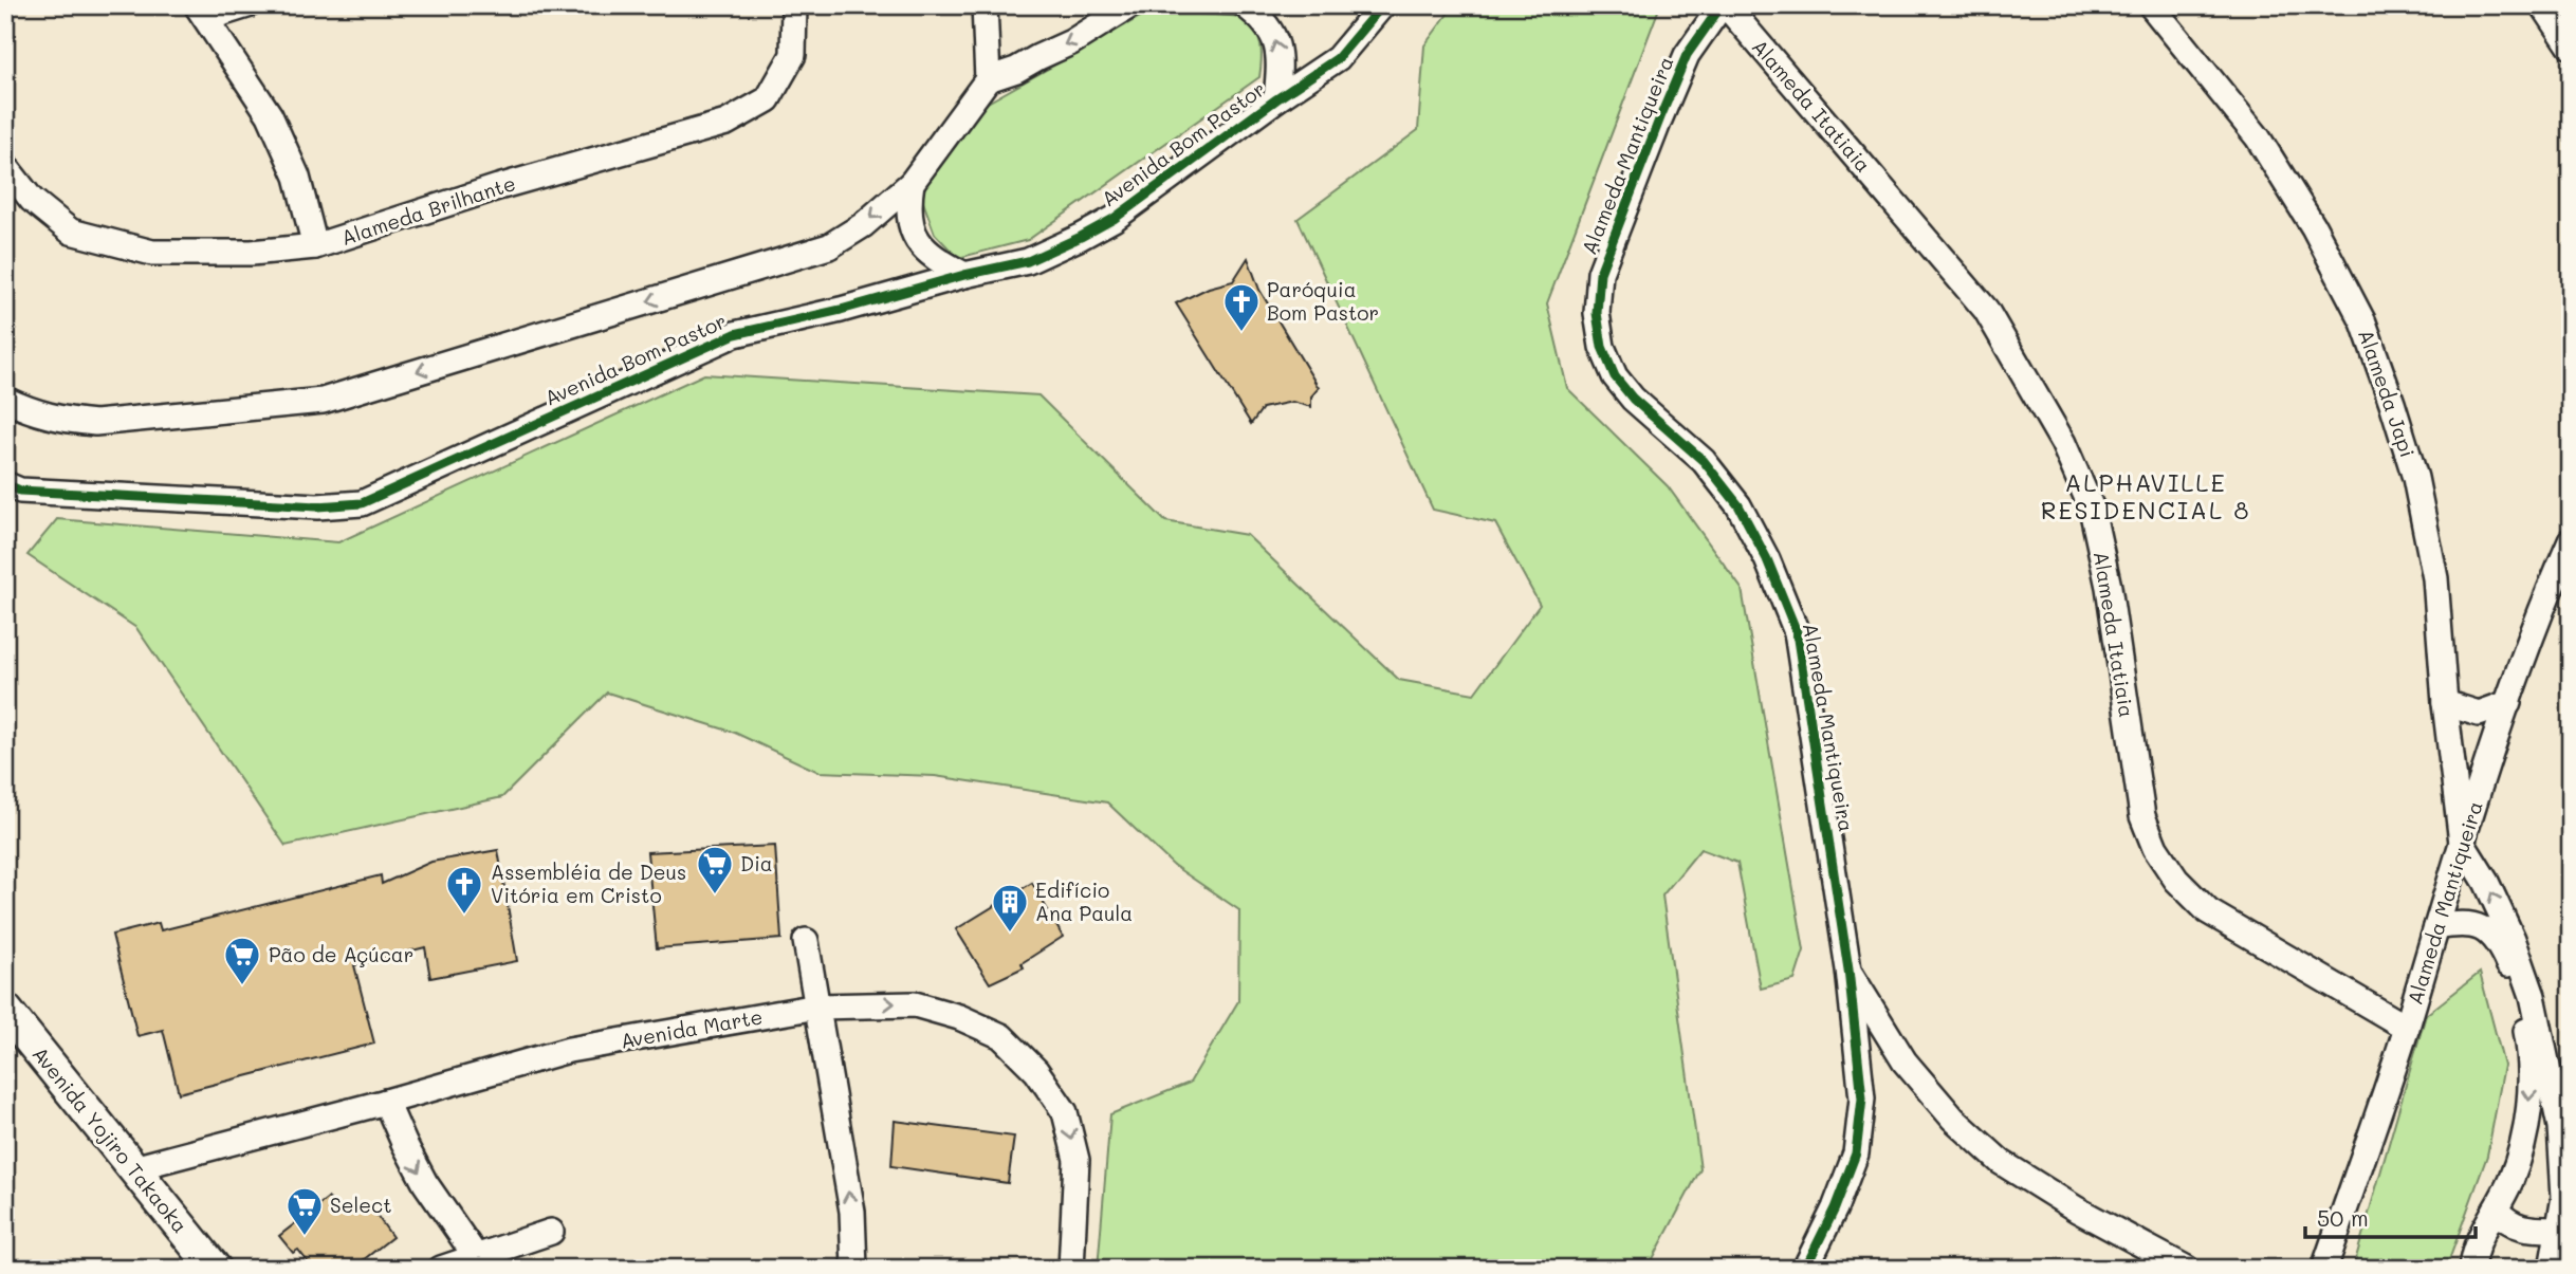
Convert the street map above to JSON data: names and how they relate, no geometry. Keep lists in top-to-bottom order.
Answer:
{
  "streets": {
    "main road": ["Avenida Yojiro Takaoka"],
    "street": [
      "Alameda Itatiaia",
      "Avenida Bom Pastor",
      "Alameda Mantiqueira",
      "Alameda Brilhante",
      "Alameda Japi",
      "Avenida Marte"
    ]
  },
  "crossings": [
    ["Alameda Itatiaia", "Alameda Mantiqueira"],
    ["Alameda Mantiqueira", "Alameda Japi"],
    ["Avenida Marte", "Avenida Yojiro Takaoka"]
  ],
  "districts": ["ALPHAVILLE RESIDENCIAL 8"],
  "places": {
    "church": ["Paróquia Bom Pastor", "Assembléia de Deus Vitória em Cristo"],
    "supermarket": ["Dia", "Pão de Açúcar", "Select"],
    "building": ["Edifício Ana Paula"]
  },
  "scale_bar": "50 m"
}
